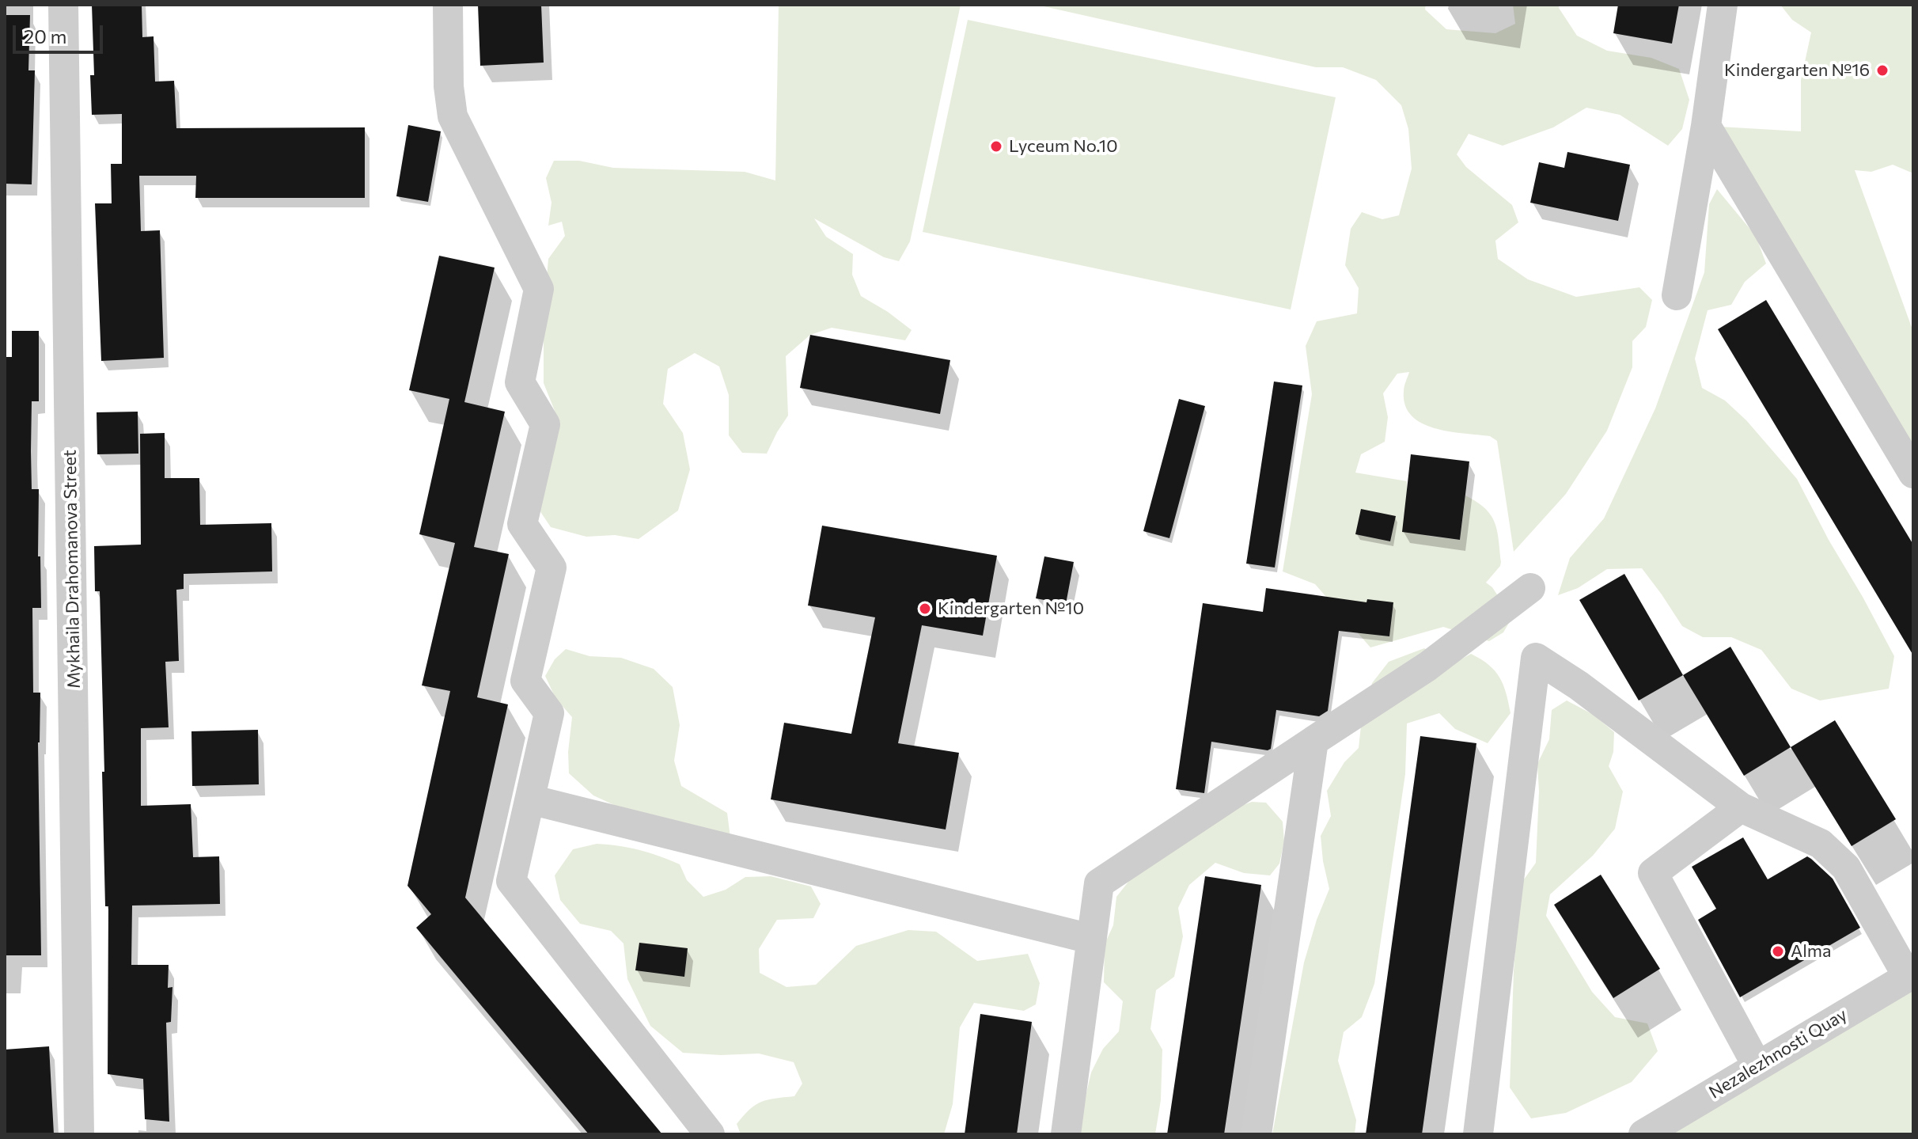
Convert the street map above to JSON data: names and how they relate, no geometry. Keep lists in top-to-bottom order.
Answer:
{
  "streets": {
    "street": ["Mykhaila Drahomanova Street", "Nezalezhnosti Quay"]
  },
  "places": [
    "Kindergarten №16",
    "Lyceum No.10",
    "Kindergarten №10",
    "Alma"
  ],
  "scale_bar": "20 m"
}
